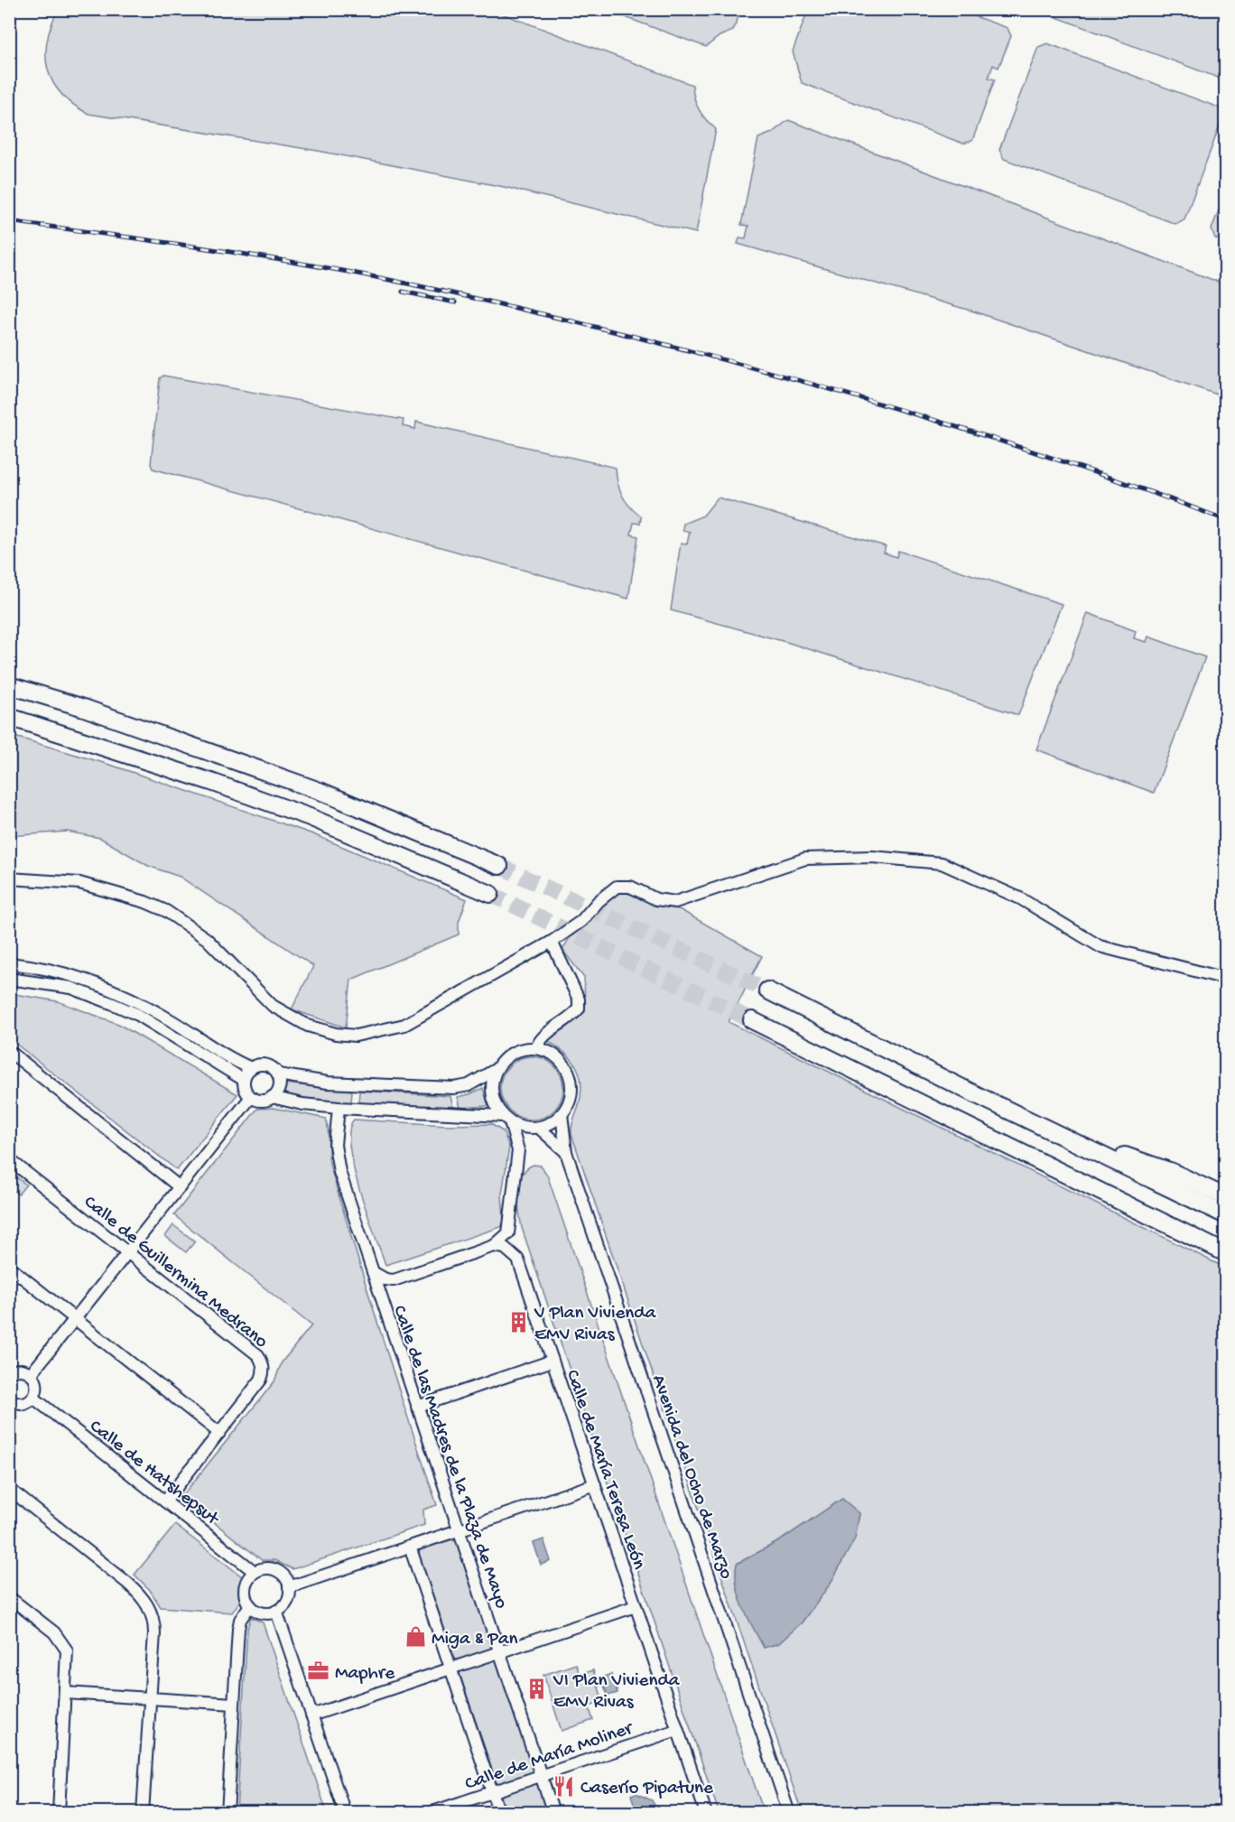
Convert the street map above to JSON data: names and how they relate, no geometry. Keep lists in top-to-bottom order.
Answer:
{
  "streets": {
    "street": [
      "Calle de Guillermina Medrano",
      "Calle de las Madres de la Plaza de Mayo",
      "Calle de María Teresa León",
      "Calle de Hatshepsut",
      "Avenida del Ocho de Marzo",
      "Calle de María Moliner"
    ]
  },
  "crossings": [
    ["Calle de Guillermina Medrano", "Calle de Hatshepsut"],
    ["Calle de las Madres de la Plaza de Mayo", "Calle de María Moliner"],
    ["Calle de María Teresa León", "Calle de María Moliner"]
  ],
  "places": {
    "building": ["V Plan Vivienda EMV Rivas", "VI Plan Vivienda EMV Rivas"],
    "shop": ["Miga & Pan"],
    "office": ["Maphre"],
    "restaurant": ["Caserío Pipatune"]
  }
}
